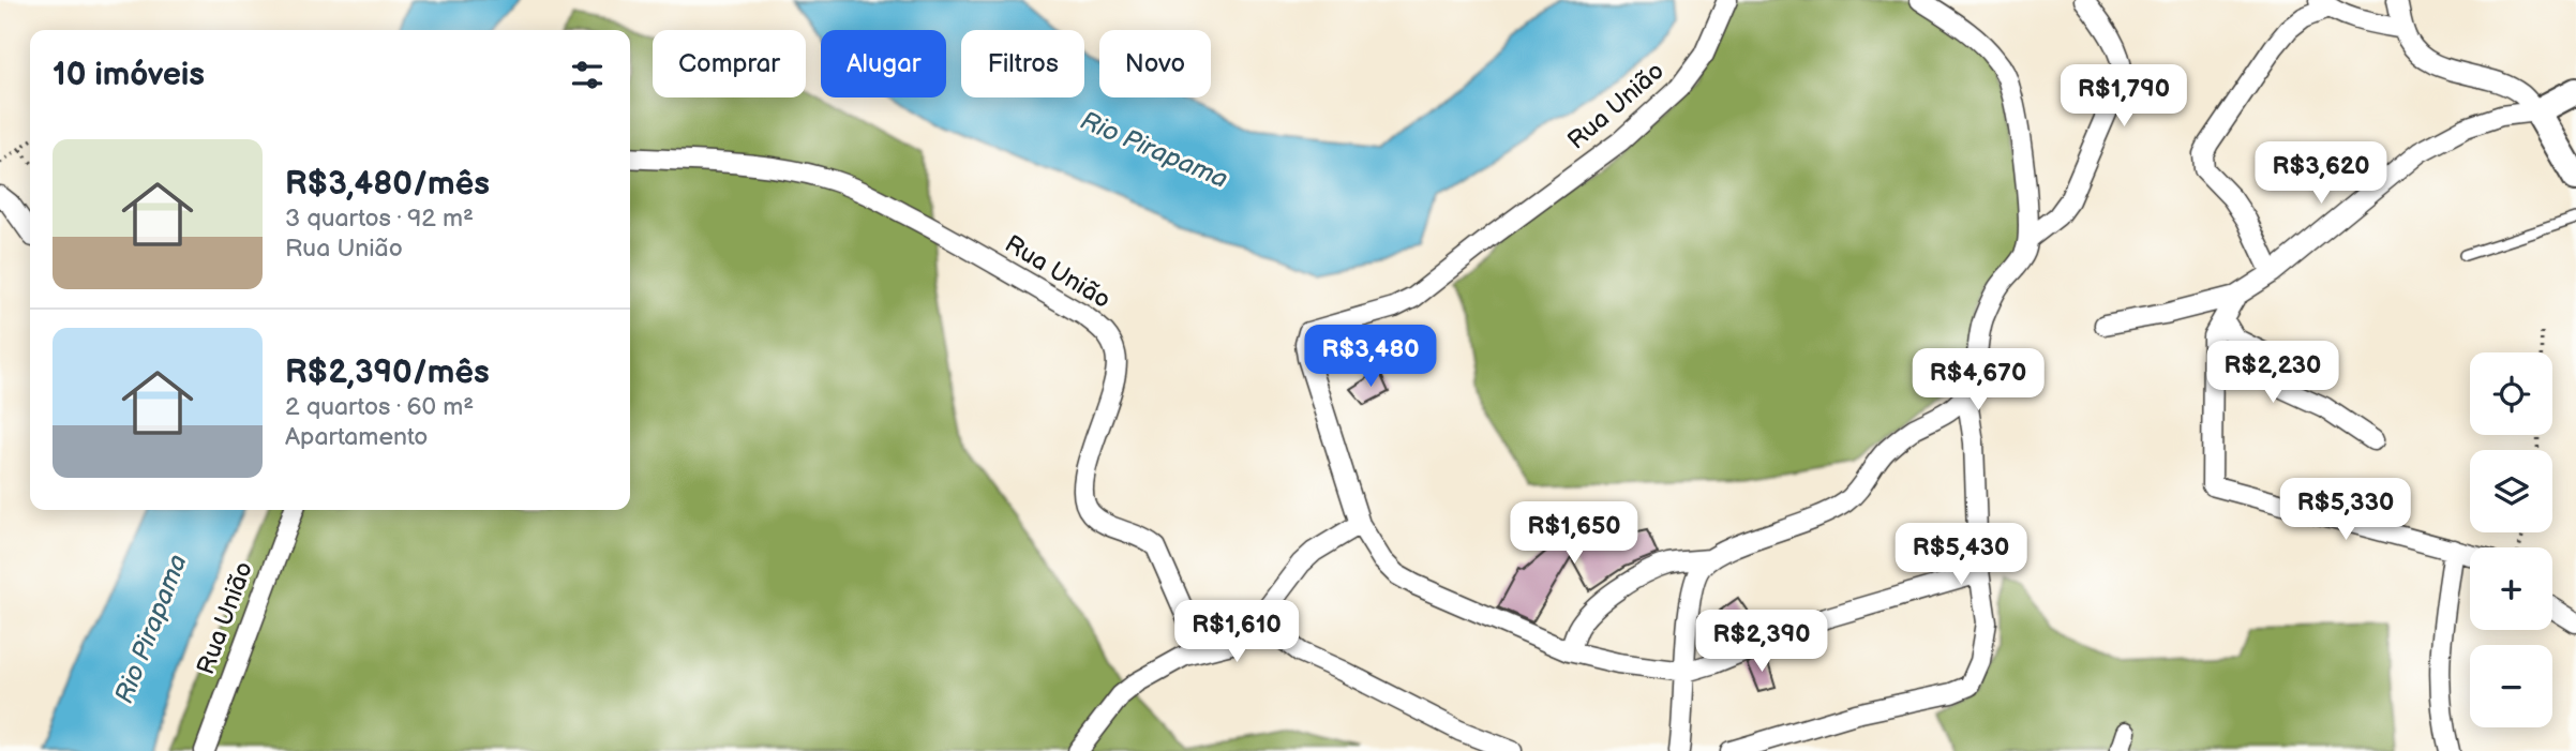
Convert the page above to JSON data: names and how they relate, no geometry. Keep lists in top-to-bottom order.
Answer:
{
  "streets": {
    "street": ["Rua União"]
  },
  "water": ["Rio Pirapama"],
  "page": {
    "chip": [
      "Comprar",
      "Alugar",
      "Filtros",
      "Novo"
    ],
    "heading": "10 imóveis",
    "price": [
      "R$1,790",
      "R$3,620",
      "R$3,480",
      "R$2,230",
      "R$4,670",
      "R$5,330",
      "R$1,650",
      "R$5,430",
      "R$1,610",
      "R$2,390"
    ],
    "list": [
      {
        "name": "R$3,480/mês",
        "note": "3 quartos · 92 m² · Rua União"
      },
      {
        "name": "R$2,390/mês",
        "note": "2 quartos · 60 m² · Apartamento"
      }
    ],
    "map_buttons": ["+", "−"]
  }
}
